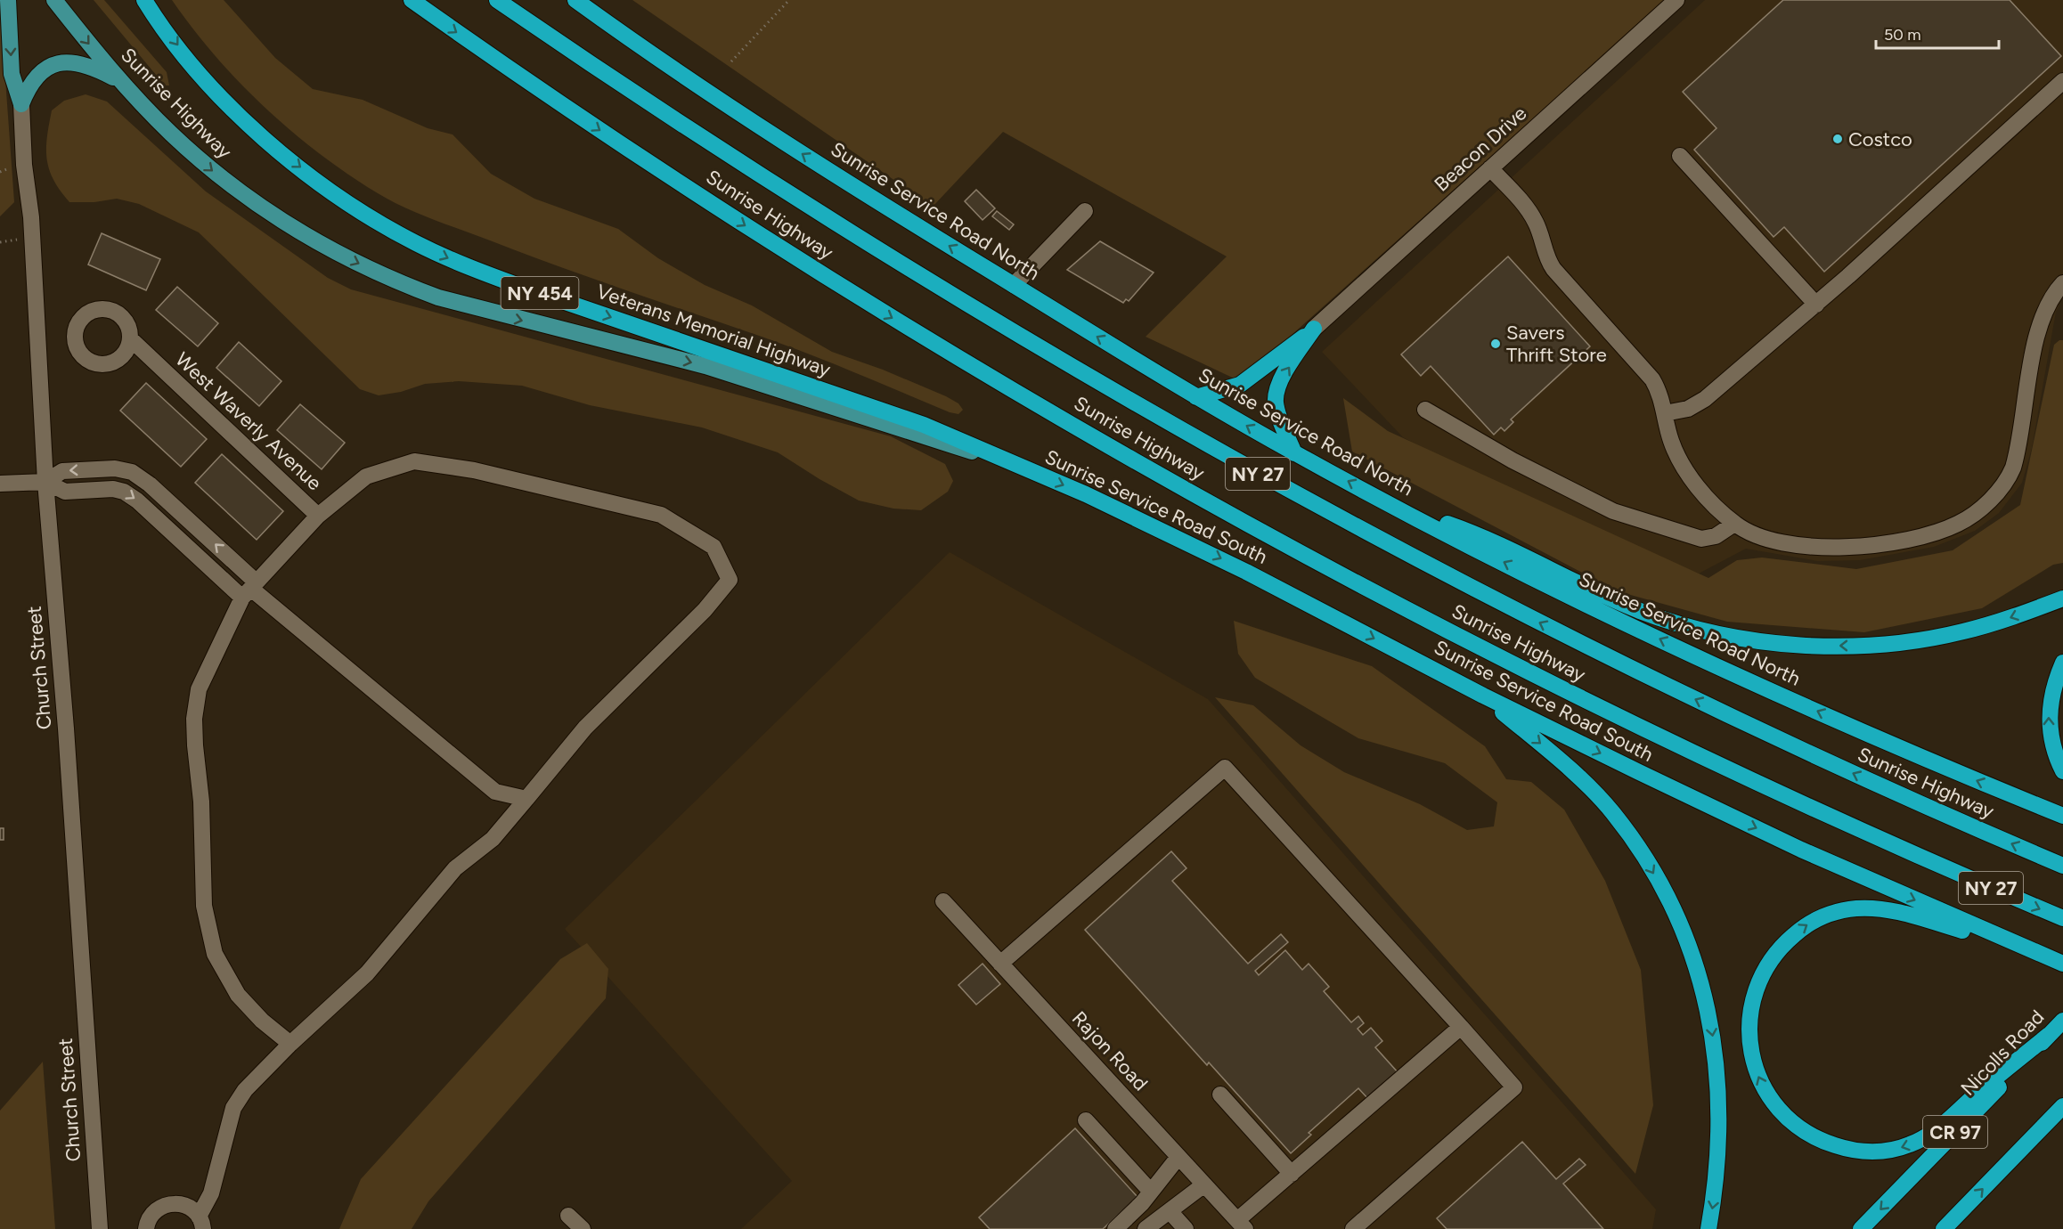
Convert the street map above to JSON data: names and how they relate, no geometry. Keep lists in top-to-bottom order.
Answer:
{
  "streets": {
    "highway": [
      "Sunrise Highway",
      "Sunrise Service Road North",
      "NY 454",
      "Veterans Memorial Highway",
      "NY 27",
      "Sunrise Service Road South",
      "Nicolls Road",
      "CR 97"
    ],
    "street": [
      "Beacon Drive",
      "West Waverly Avenue",
      "Church Street",
      "Rajon Road"
    ]
  },
  "crossings": [
    ["Sunrise Highway", "Veterans Memorial Highway"],
    ["Sunrise Highway", "Sunrise Service Road South"],
    ["Veterans Memorial Highway", "Sunrise Service Road South"]
  ],
  "one_way": ["Veterans Memorial Highway", "Sunrise Service Road South"],
  "places": ["Costco", "Savers Thrift Store"],
  "scale_bar": "50 m"
}
